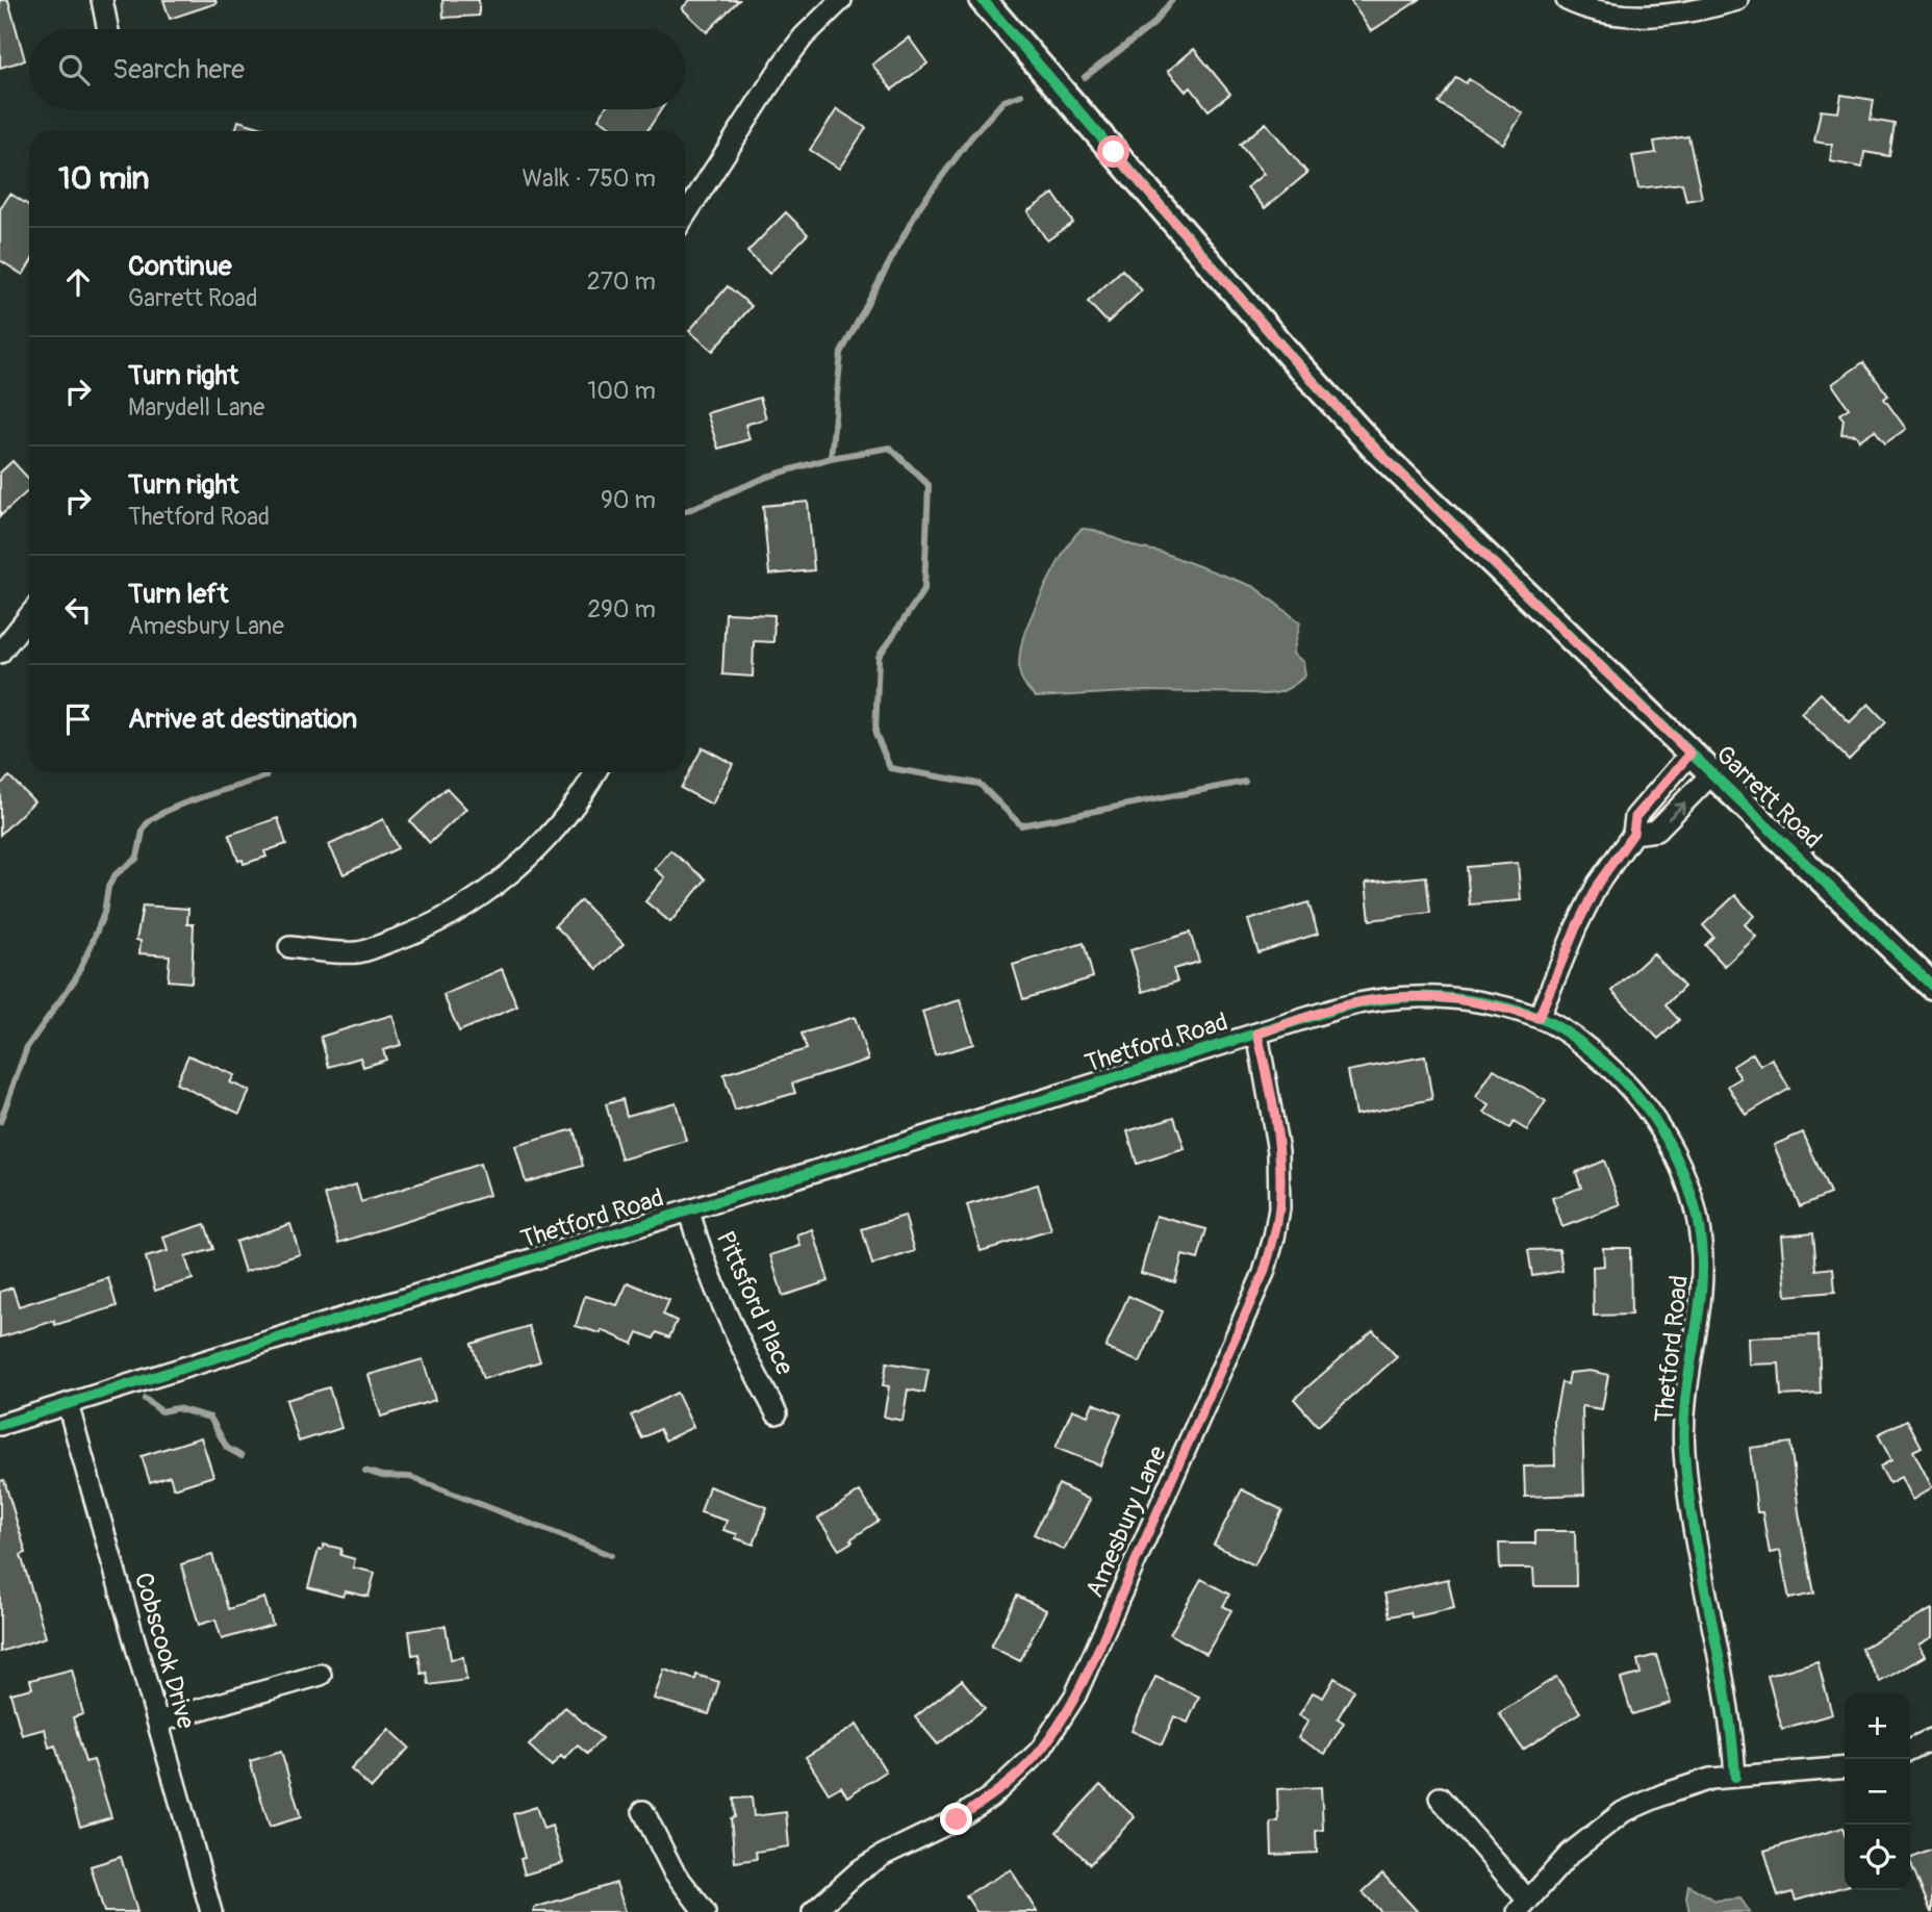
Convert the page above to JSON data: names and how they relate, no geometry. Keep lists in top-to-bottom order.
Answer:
{
  "streets": {
    "street": [
      "Garrett Road",
      "Thetford Road",
      "Pittsford Place",
      "Amesbury Lane",
      "Cobscook Drive"
    ]
  },
  "crossings": [
    ["Thetford Road", "Pittsford Place"],
    ["Thetford Road", "Amesbury Lane"],
    ["Thetford Road", "Cobscook Drive"]
  ],
  "page": {
    "search": "Search here",
    "heading": ["10 min", "Walk · 750 m"],
    "list": [
      ["Continue", "Garrett Road", "270 m"],
      ["Turn right", "Marydell Lane", "100 m"],
      ["Turn right", "Thetford Road", "90 m"],
      ["Turn left", "Amesbury Lane", "290 m"],
      "Arrive at destination"
    ],
    "map_buttons": ["+", "−"]
  }
}
